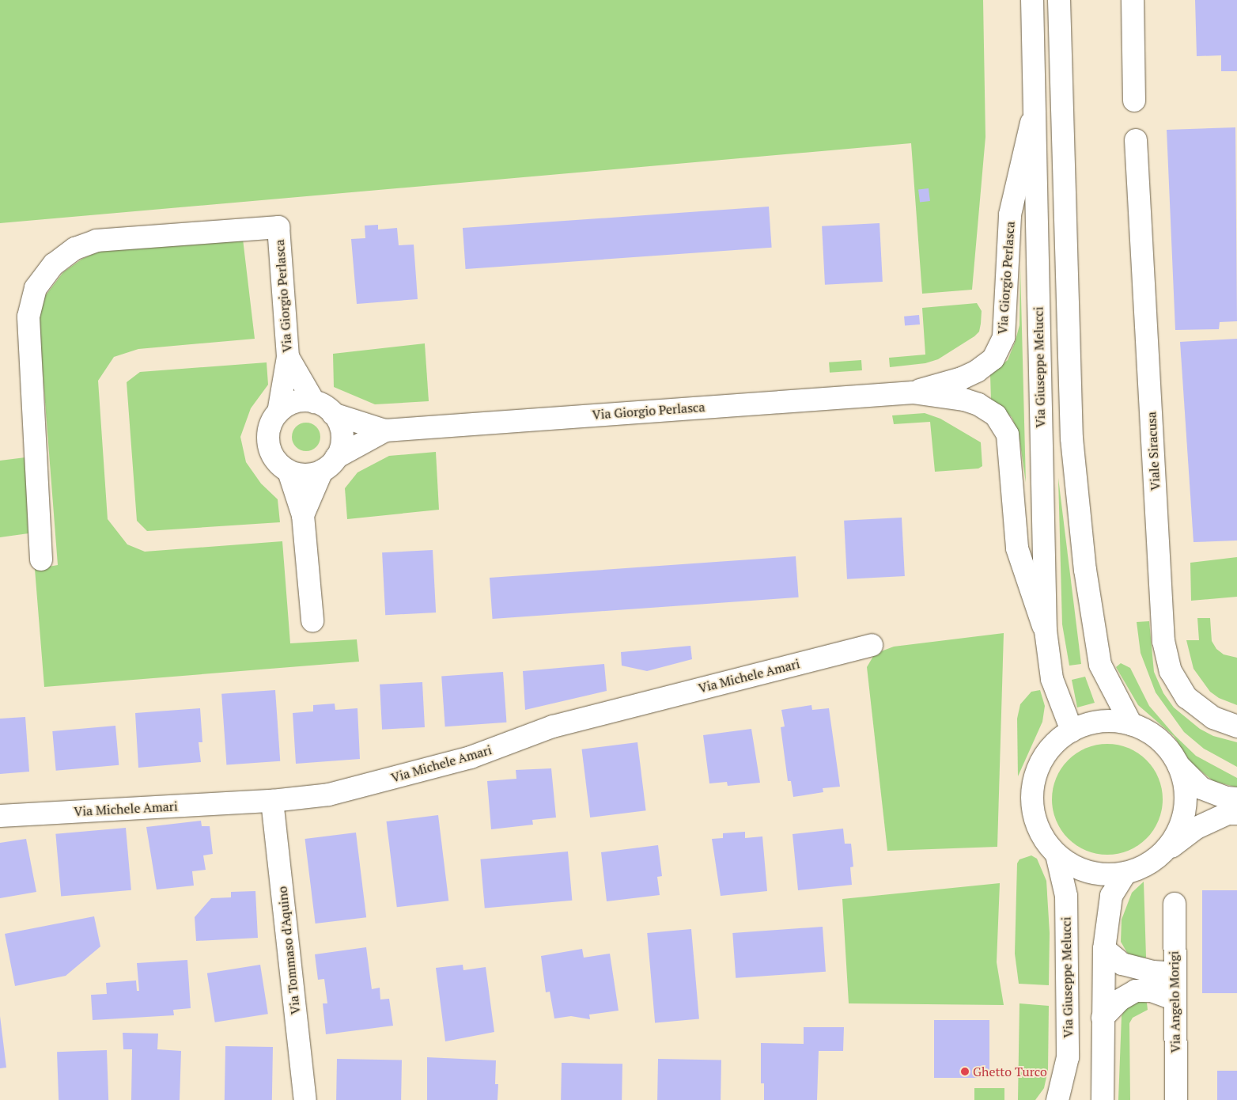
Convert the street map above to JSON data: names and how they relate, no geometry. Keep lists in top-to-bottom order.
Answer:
{
  "streets": {
    "street": [
      "Via Giorgio Perlasca",
      "Via Giuseppe Melucci",
      "Viale Siracusa",
      "Via Michele Amari",
      "Via Tommaso d'Aquino",
      "Via Angelo Morigi"
    ]
  },
  "crossings": [
    ["Via Giorgio Perlasca", "Via Giuseppe Melucci"],
    ["Via Michele Amari", "Via Tommaso d'Aquino"]
  ],
  "places": ["Ghetto Turco"]
}
